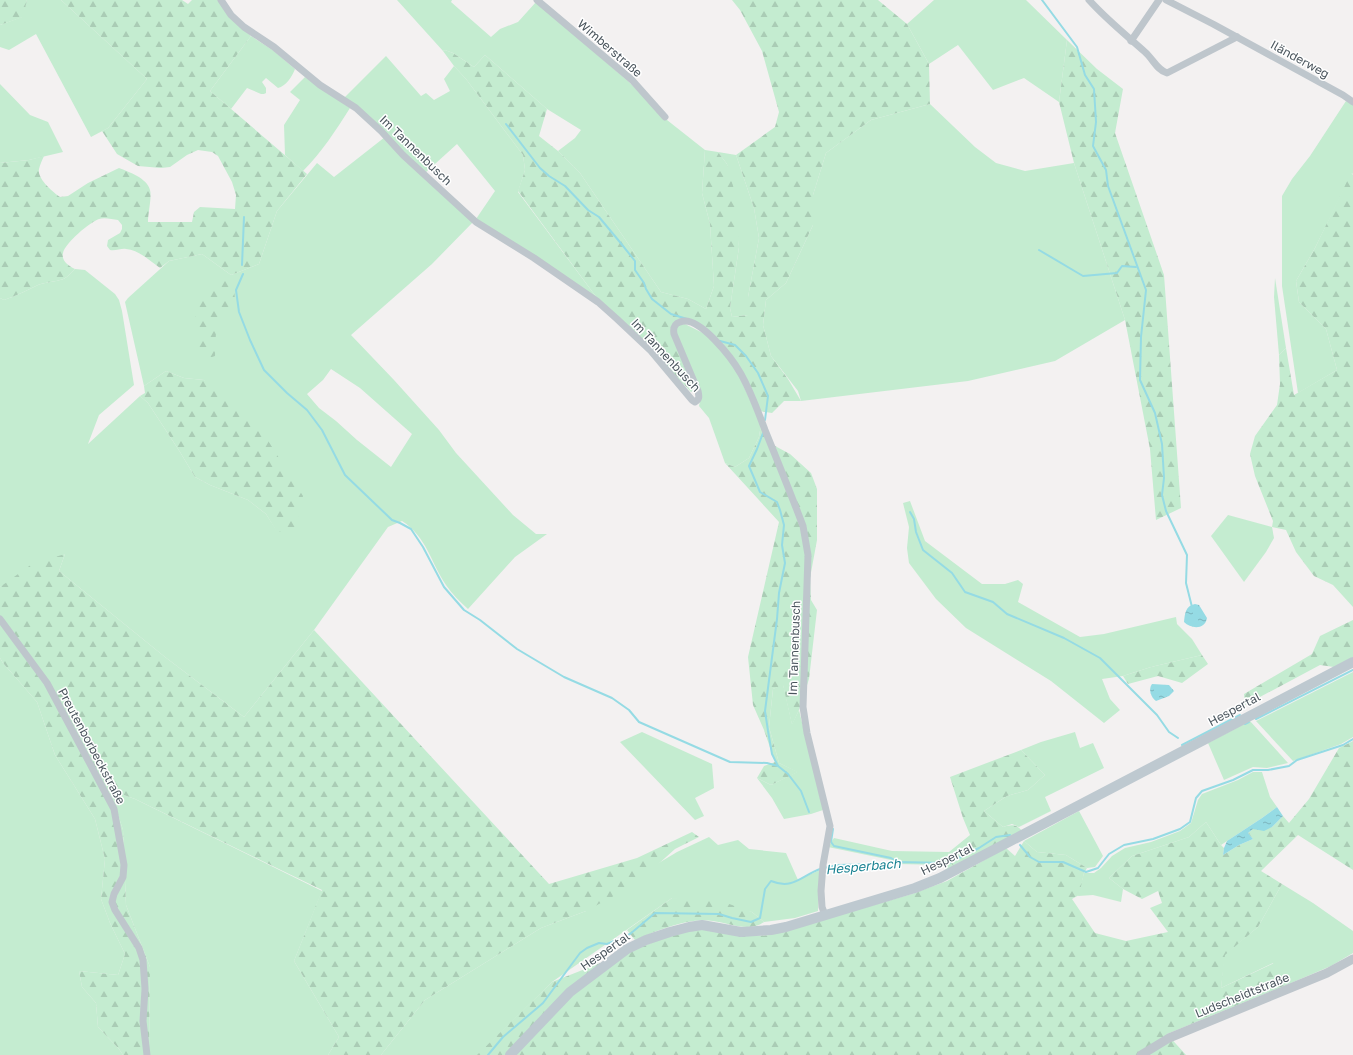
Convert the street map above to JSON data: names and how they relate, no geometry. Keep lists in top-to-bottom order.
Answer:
{
  "streets": {
    "main road": ["Hespertal"],
    "street": [
      "Wimberstraße",
      "Iländerweg",
      "Im Tannenbusch",
      "Preutenborbeckstraße",
      "Ludscheidtstraße"
    ]
  },
  "crossings": [
    ["Im Tannenbusch", "Hespertal"]
  ],
  "water": ["Hesperbach"]
}
